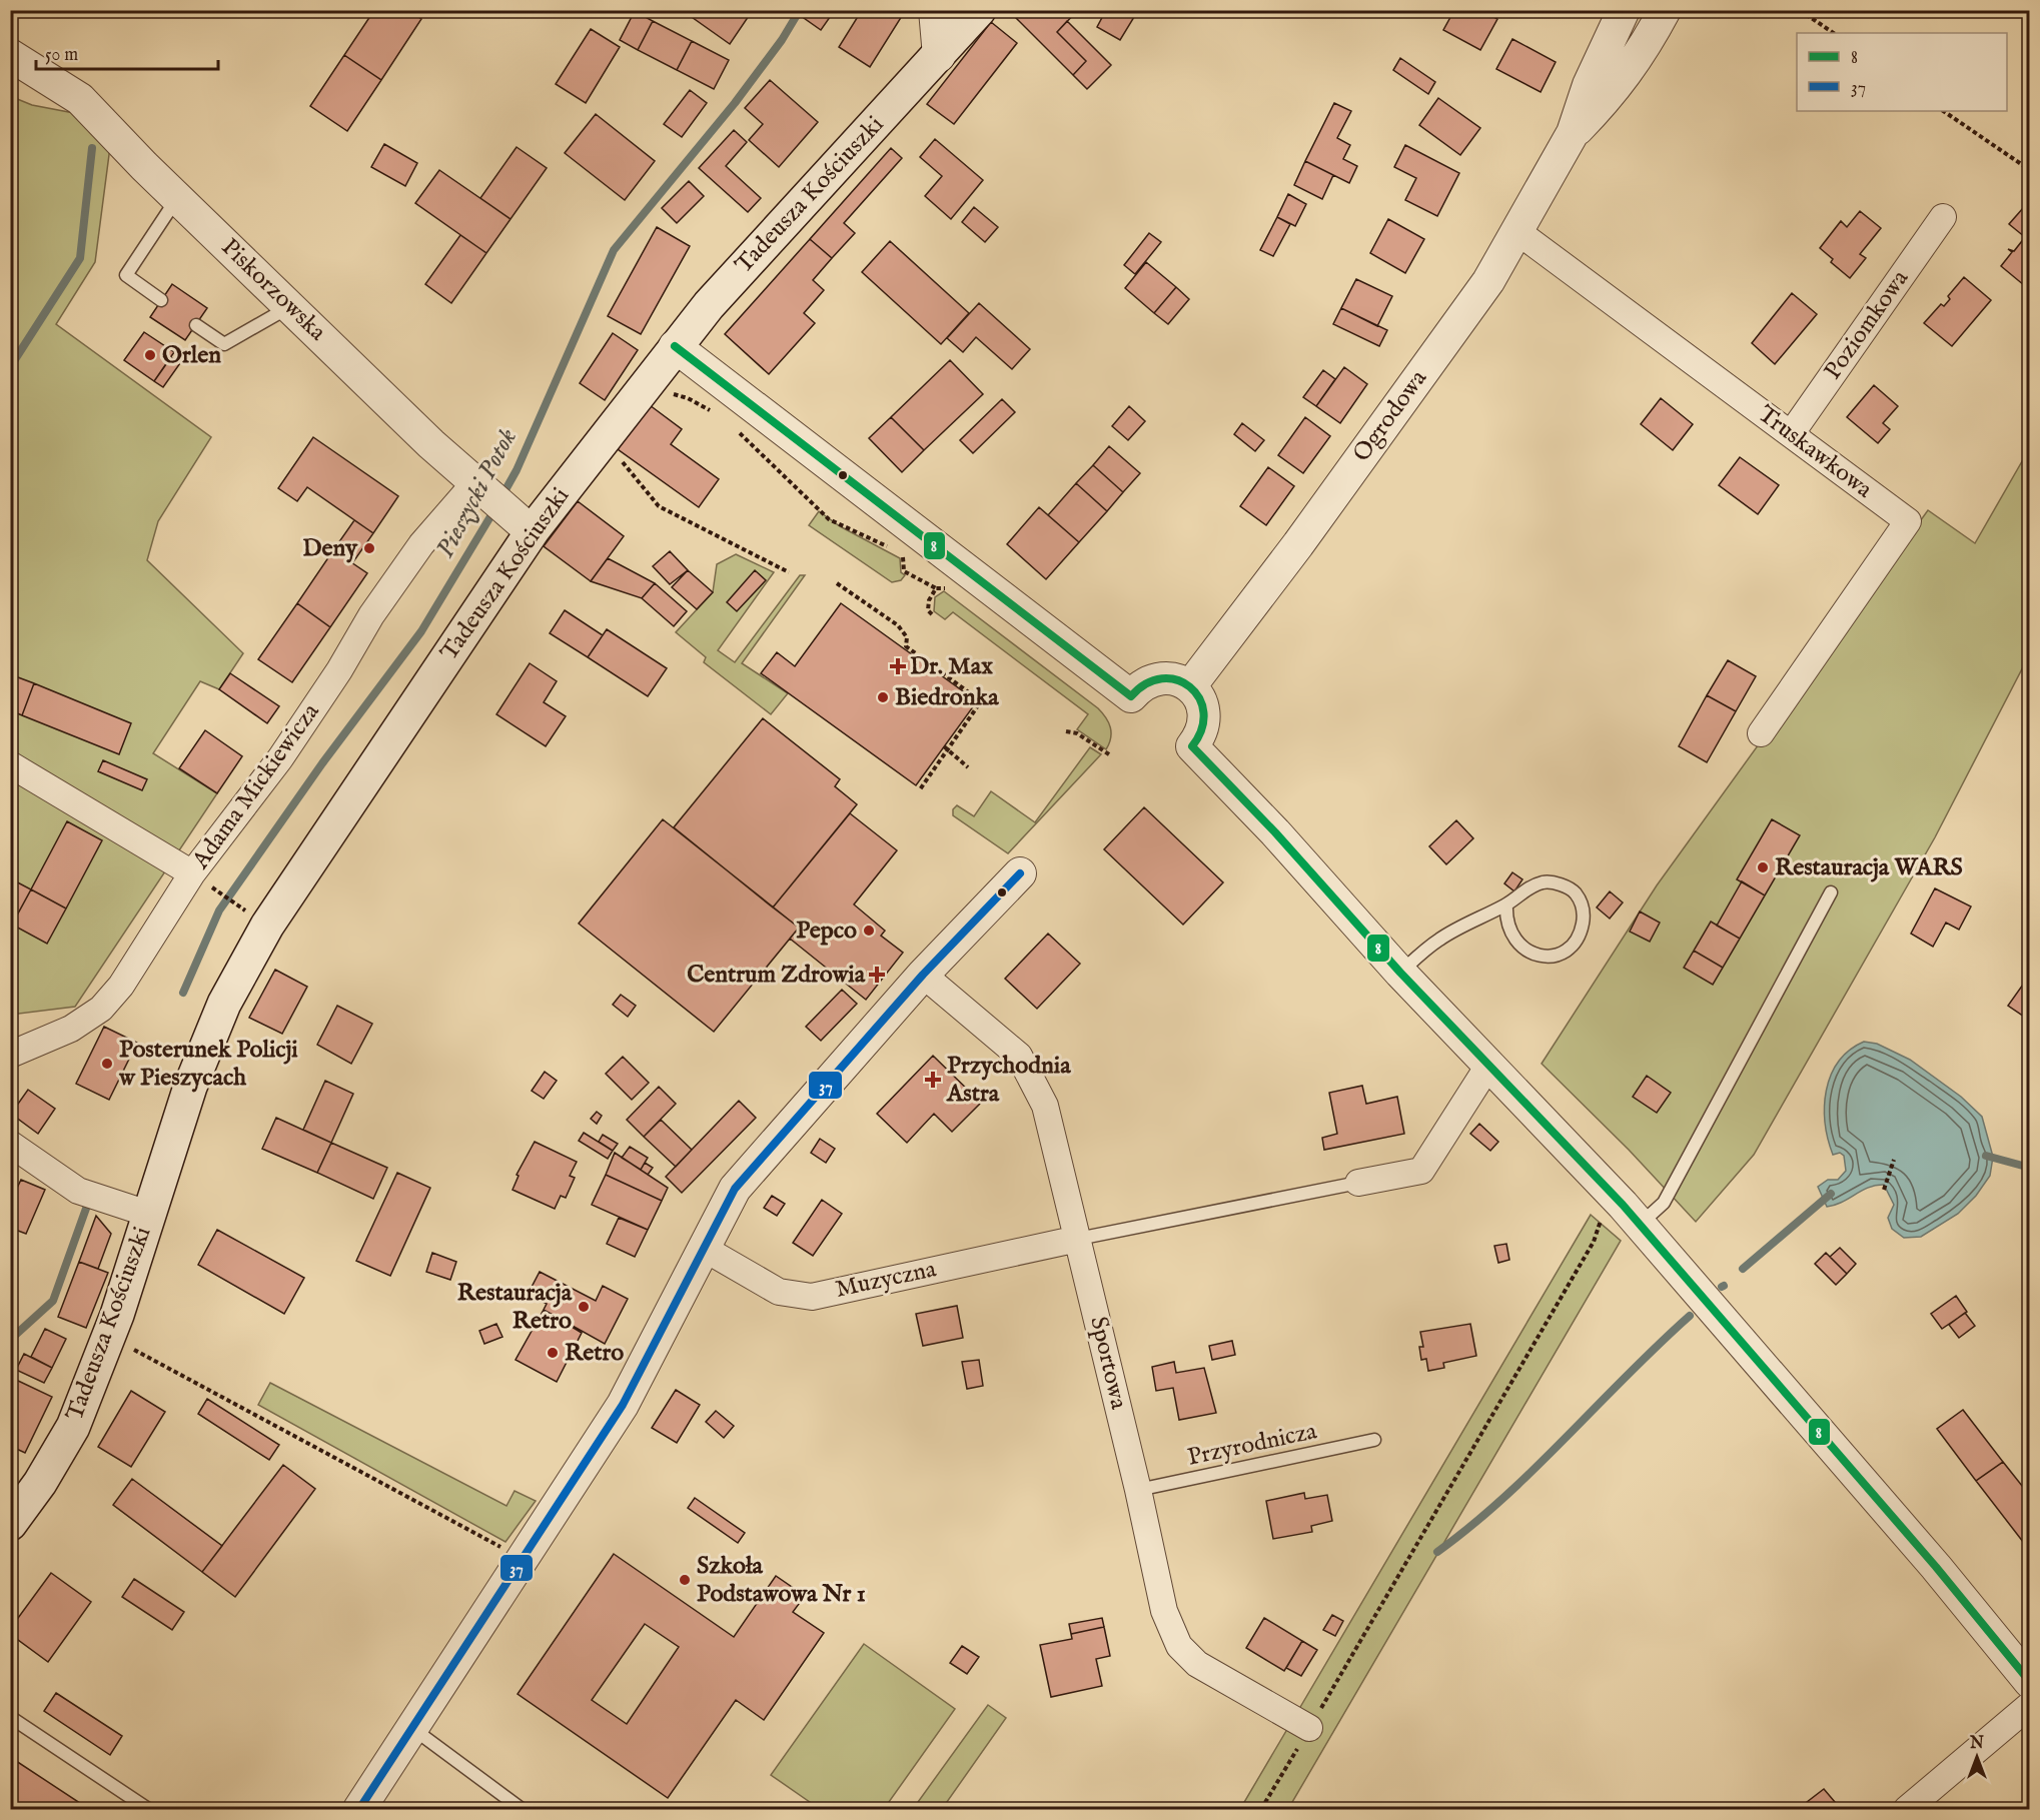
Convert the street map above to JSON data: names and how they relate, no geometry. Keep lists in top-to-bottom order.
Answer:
{
  "streets": {
    "main road": ["Tadeusza Kościuszki"],
    "street": [
      "Piskorzowska",
      "Poziomkowa",
      "Ogrodowa",
      "Truskawkowa",
      "Adama Mickiewicza",
      "Muzyczna",
      "Sportowa"
    ],
    "lane": ["Przyrodnicza"]
  },
  "crossings": [
    ["Tadeusza Kościuszki", "Piskorzowska"],
    ["Piskorzowska", "Adama Mickiewicza"],
    ["Poziomkowa", "Truskawkowa"],
    ["Ogrodowa", "Truskawkowa"],
    ["Muzyczna", "Sportowa"],
    ["Sportowa", "Przyrodnicza"]
  ],
  "water": ["Pieszycki Potok"],
  "places": {
    "other": [
      "Orlen",
      "Deny",
      "Biedronka",
      "Restauracja WARS",
      "Pepco",
      "Posterunek Policji w Pieszycach",
      "Restauracja Retro",
      "Retro",
      "Szkoła Podstawowa Nr 1"
    ],
    "health": ["Dr. Max", "Centrum Zdrowia", "Przychodnia Astra"]
  },
  "lines": ["transit line 8", "transit line 37"],
  "legend": ["8", "37"],
  "scale_bar": "50 m",
  "north": "top"
}
